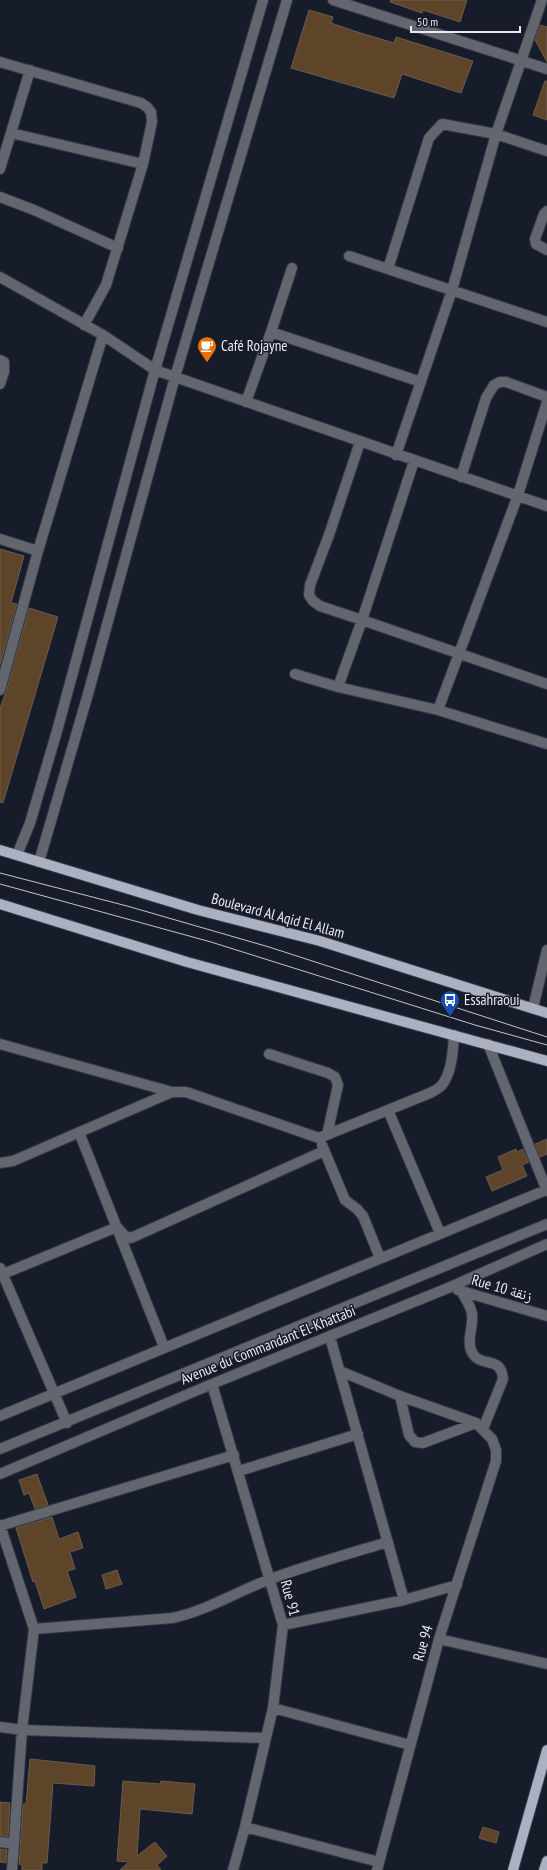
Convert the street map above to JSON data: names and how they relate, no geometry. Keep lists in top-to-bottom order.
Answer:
{
  "streets": {
    "main road": ["Boulevard Al Aqid El Allam"],
    "street": [
      "Rue 10 زنقة",
      "Avenue du Commandant El-Khattabi",
      "Rue 91",
      "Rue 94"
    ]
  },
  "crossings": [
    ["Rue 10 زنقة", "Avenue du Commandant El-Khattabi"],
    ["Avenue du Commandant El-Khattabi", "Rue 91"]
  ],
  "places": {
    "cafe": ["Café Rojayne"],
    "bus stop": ["Essahraoui"]
  },
  "scale_bar": "50 m"
}
